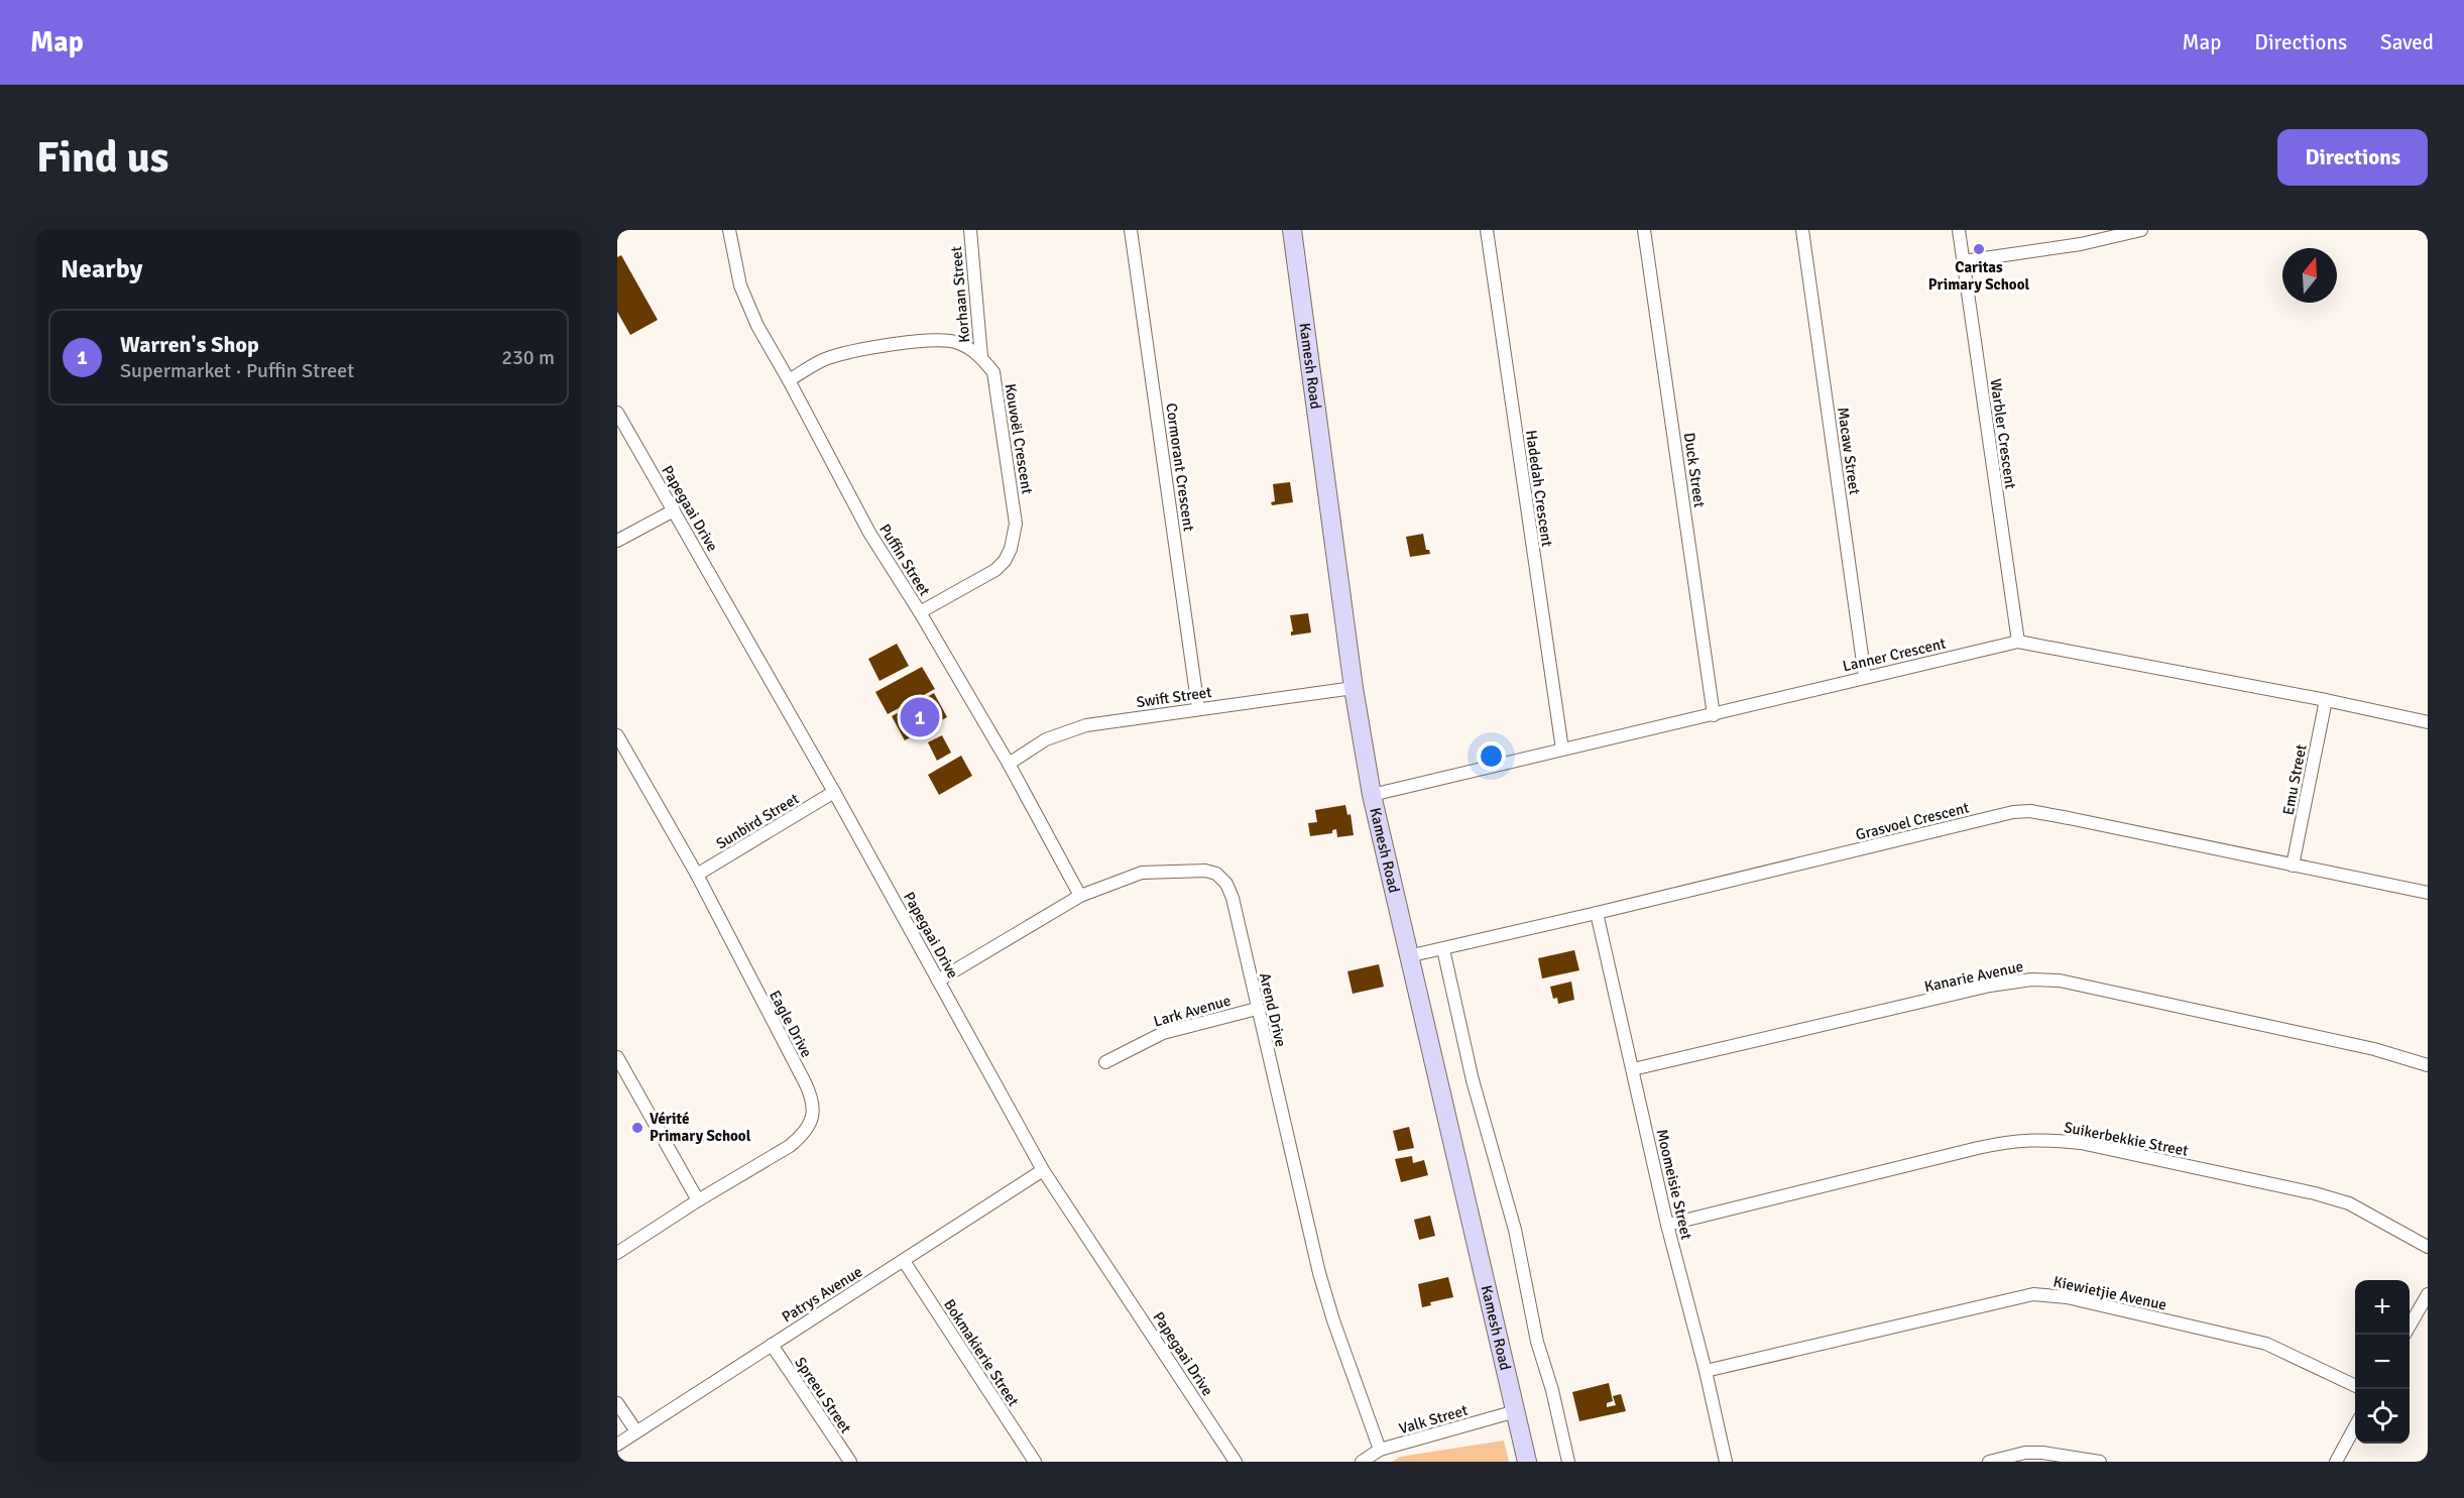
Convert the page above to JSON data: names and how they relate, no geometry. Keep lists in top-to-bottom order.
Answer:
{
  "streets": {
    "street": [
      "Korhaan Street",
      "Kamesh Road",
      "Warbler Crescent",
      "Kouvoël Crescent",
      "Macaw Street",
      "Cormorant Crescent",
      "Duck Street",
      "Hadedah Crescent",
      "Papegaai Drive",
      "Puffin Street",
      "Lanner Crescent",
      "Swift Street",
      "Emu Street",
      "Sunbird Street",
      "Grasvoel Crescent",
      "Kanarie Avenue",
      "Arend Drive",
      "Lark Avenue",
      "Eagle Drive",
      "Suikerbekkie Street",
      "Moomeisie Street",
      "Kiewietjie Avenue",
      "Patrys Avenue",
      "Bokmakierie Street",
      "Spreeu Street",
      "Valk Street"
    ]
  },
  "crossings": [
    ["Korhaan Street", "Kouvoël Crescent"],
    ["Kamesh Road", "Lanner Crescent"],
    ["Kamesh Road", "Swift Street"],
    ["Kamesh Road", "Grasvoel Crescent"],
    ["Kamesh Road", "Valk Street"],
    ["Warbler Crescent", "Lanner Crescent"],
    ["Kouvoël Crescent", "Puffin Street"],
    ["Macaw Street", "Lanner Crescent"],
    ["Cormorant Crescent", "Swift Street"],
    ["Duck Street", "Lanner Crescent"],
    ["Hadedah Crescent", "Lanner Crescent"],
    ["Papegaai Drive", "Sunbird Street"],
    ["Papegaai Drive", "Arend Drive"],
    ["Papegaai Drive", "Patrys Avenue"],
    ["Puffin Street", "Swift Street"],
    ["Puffin Street", "Arend Drive"],
    ["Lanner Crescent", "Emu Street"],
    ["Emu Street", "Grasvoel Crescent"],
    ["Sunbird Street", "Eagle Drive"],
    ["Grasvoel Crescent", "Moomeisie Street"],
    ["Kanarie Avenue", "Moomeisie Street"],
    ["Arend Drive", "Lark Avenue"],
    ["Arend Drive", "Valk Street"],
    ["Suikerbekkie Street", "Moomeisie Street"],
    ["Moomeisie Street", "Kiewietjie Avenue"],
    ["Patrys Avenue", "Bokmakierie Street"],
    ["Patrys Avenue", "Spreeu Street"]
  ],
  "places": ["Caritas Primary School", "Vérité Primary School"],
  "north": "top",
  "page": {
    "header": "Map",
    "nav": ["Map", "Directions", "Saved"],
    "buttons": "Directions",
    "title": "Find us",
    "heading": "Nearby",
    "list": [
      {
        "mark": "1",
        "name": "Warren's Shop",
        "note": "Supermarket · Puffin Street",
        "value": "230 m"
      }
    ],
    "pins": "1",
    "map_buttons": ["+", "−"]
  }
}
